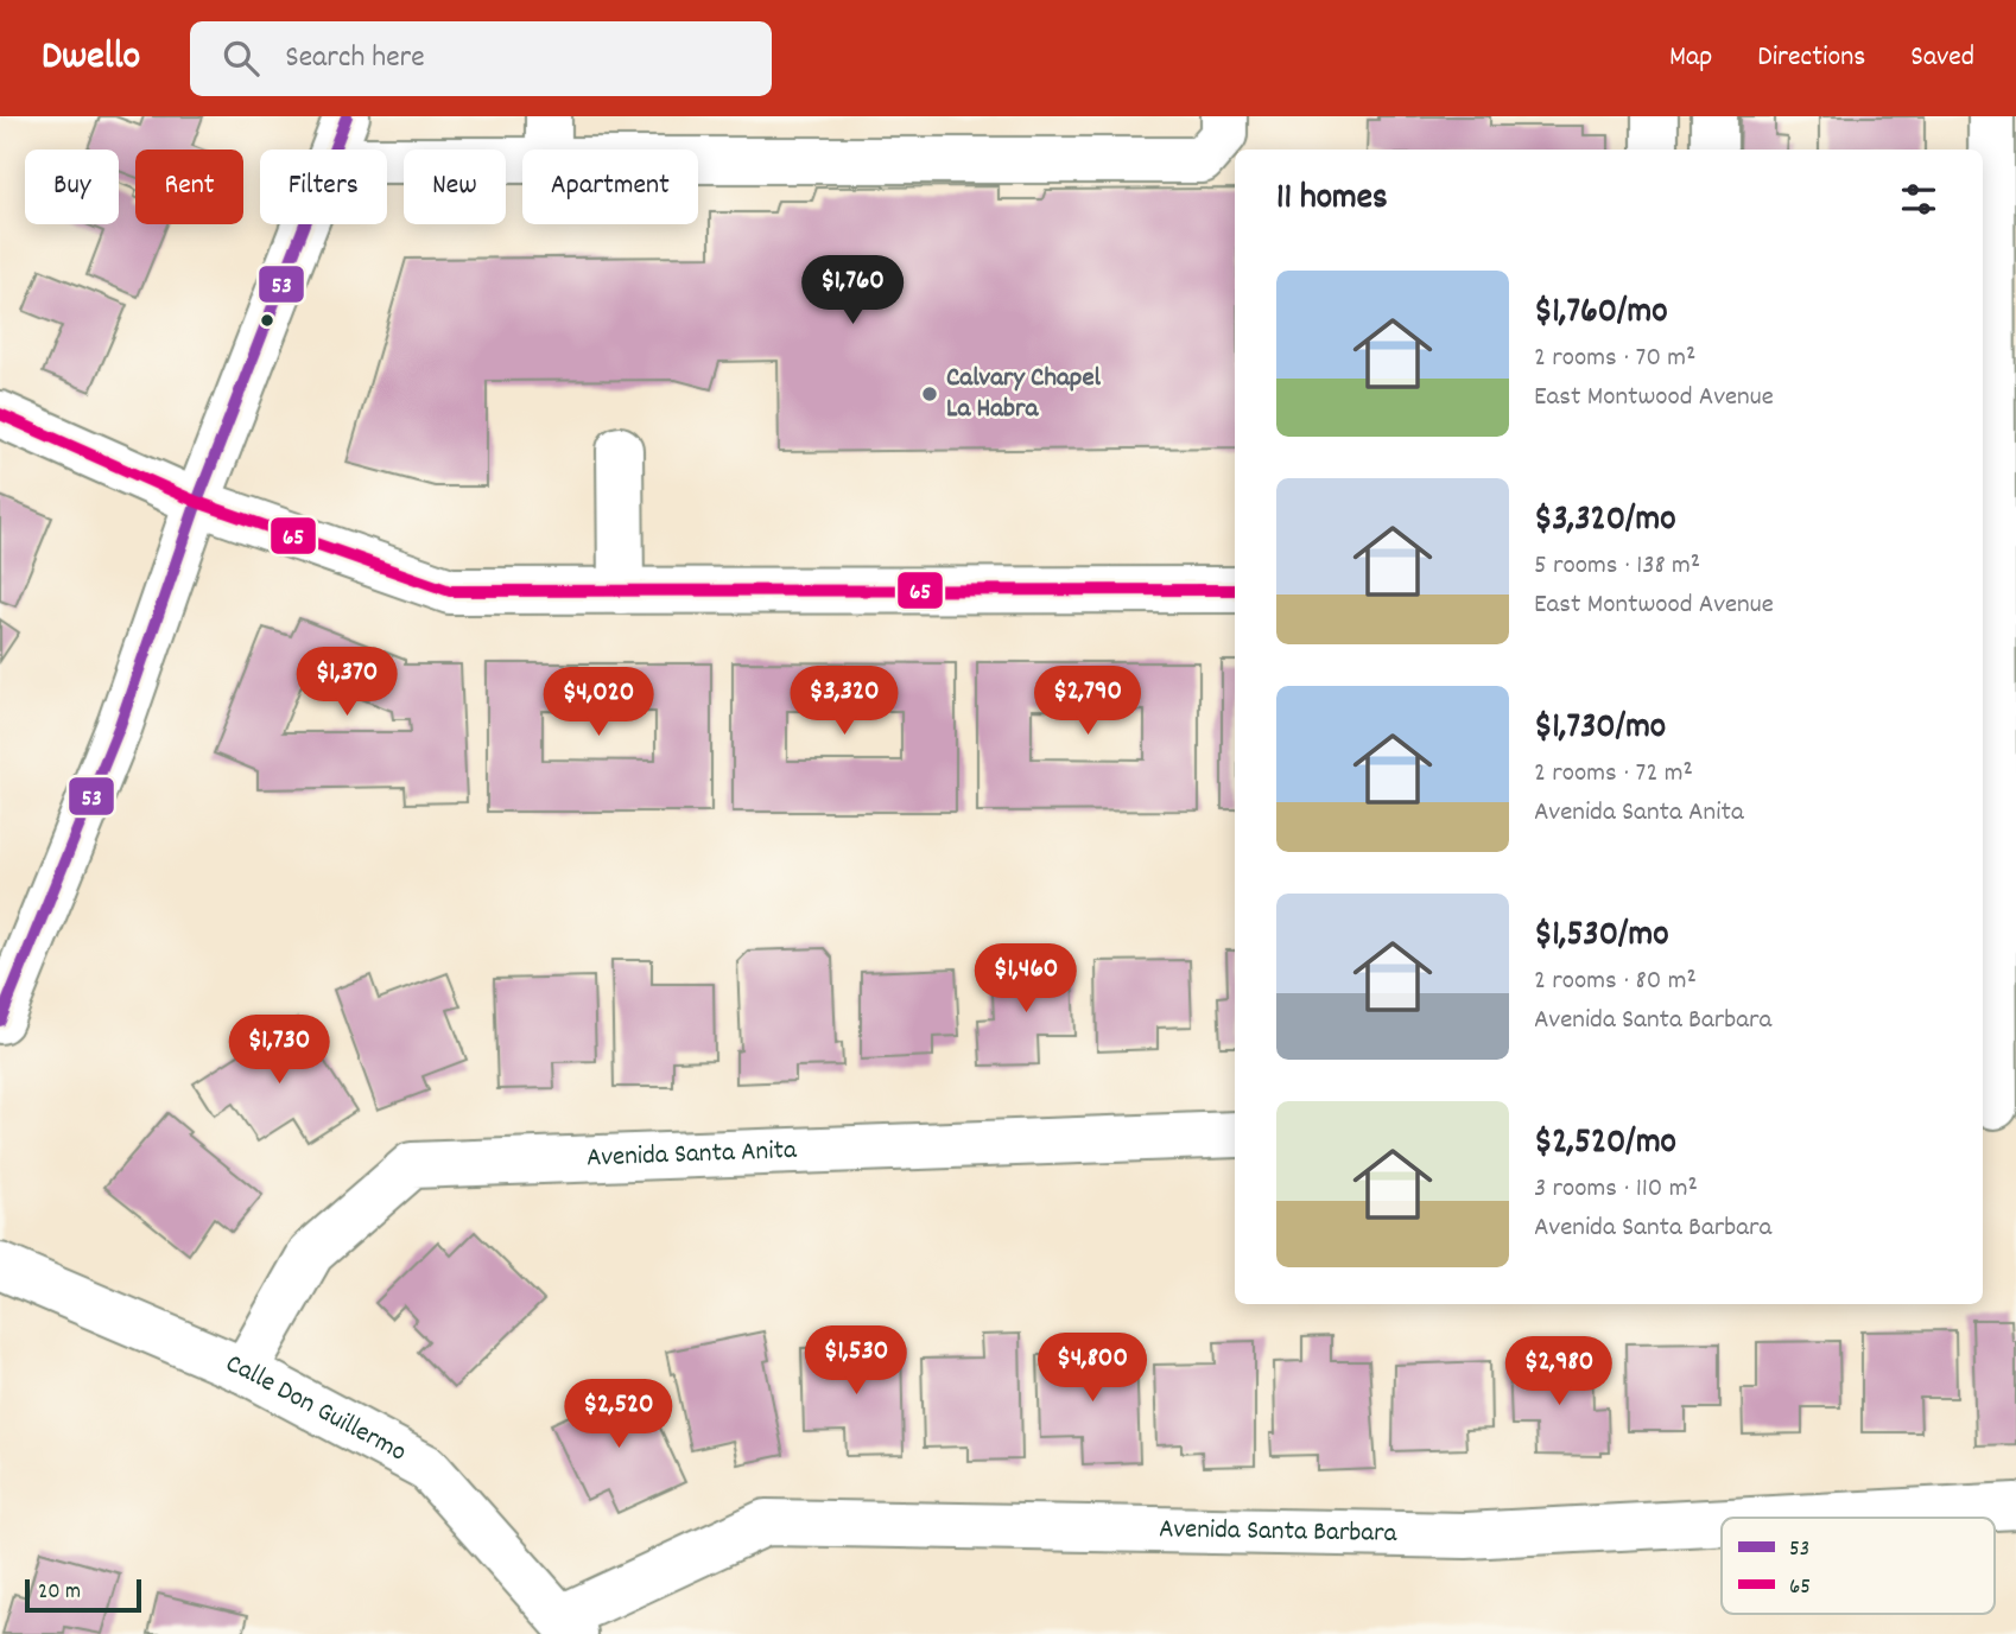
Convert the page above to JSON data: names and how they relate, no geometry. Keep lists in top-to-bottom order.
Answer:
{
  "streets": {
    "street": ["Avenida Santa Anita", "Calle Don Guillermo", "Avenida Santa Barbara"]
  },
  "crossings": [
    ["Avenida Santa Anita", "Calle Don Guillermo"],
    ["Calle Don Guillermo", "Avenida Santa Barbara"]
  ],
  "places": ["Calvary Chapel La Habra"],
  "lines": ["transit line 53", "transit line 65"],
  "legend": ["53", "65"],
  "scale_bar": "20 m",
  "page": {
    "header": "Dwello",
    "search": "Search here",
    "nav": ["Map", "Directions", "Saved"],
    "chip": [
      "Buy",
      "Rent",
      "Filters",
      "New",
      "Apartment"
    ],
    "heading": "11 homes",
    "list": [
      {
        "name": "$1,760/mo",
        "note": "2 rooms · 70 m² · East Montwood Avenue"
      },
      {
        "name": "$3,320/mo",
        "note": "5 rooms · 138 m² · East Montwood Avenue"
      },
      {
        "name": "$1,730/mo",
        "note": "2 rooms · 72 m² · Avenida Santa Anita"
      },
      {
        "name": "$1,530/mo",
        "note": "2 rooms · 80 m² · Avenida Santa Barbara"
      },
      {
        "name": "$2,520/mo",
        "note": "3 rooms · 110 m² · Avenida Santa Barbara"
      }
    ],
    "price": [
      "$1,760",
      "$1,370",
      "$3,320",
      "$2,790",
      "$4,020",
      "$1,460",
      "$1,730",
      "$1,530",
      "$4,800",
      "$2,980",
      "$2,520"
    ],
    "scale": "20 m"
  }
}
